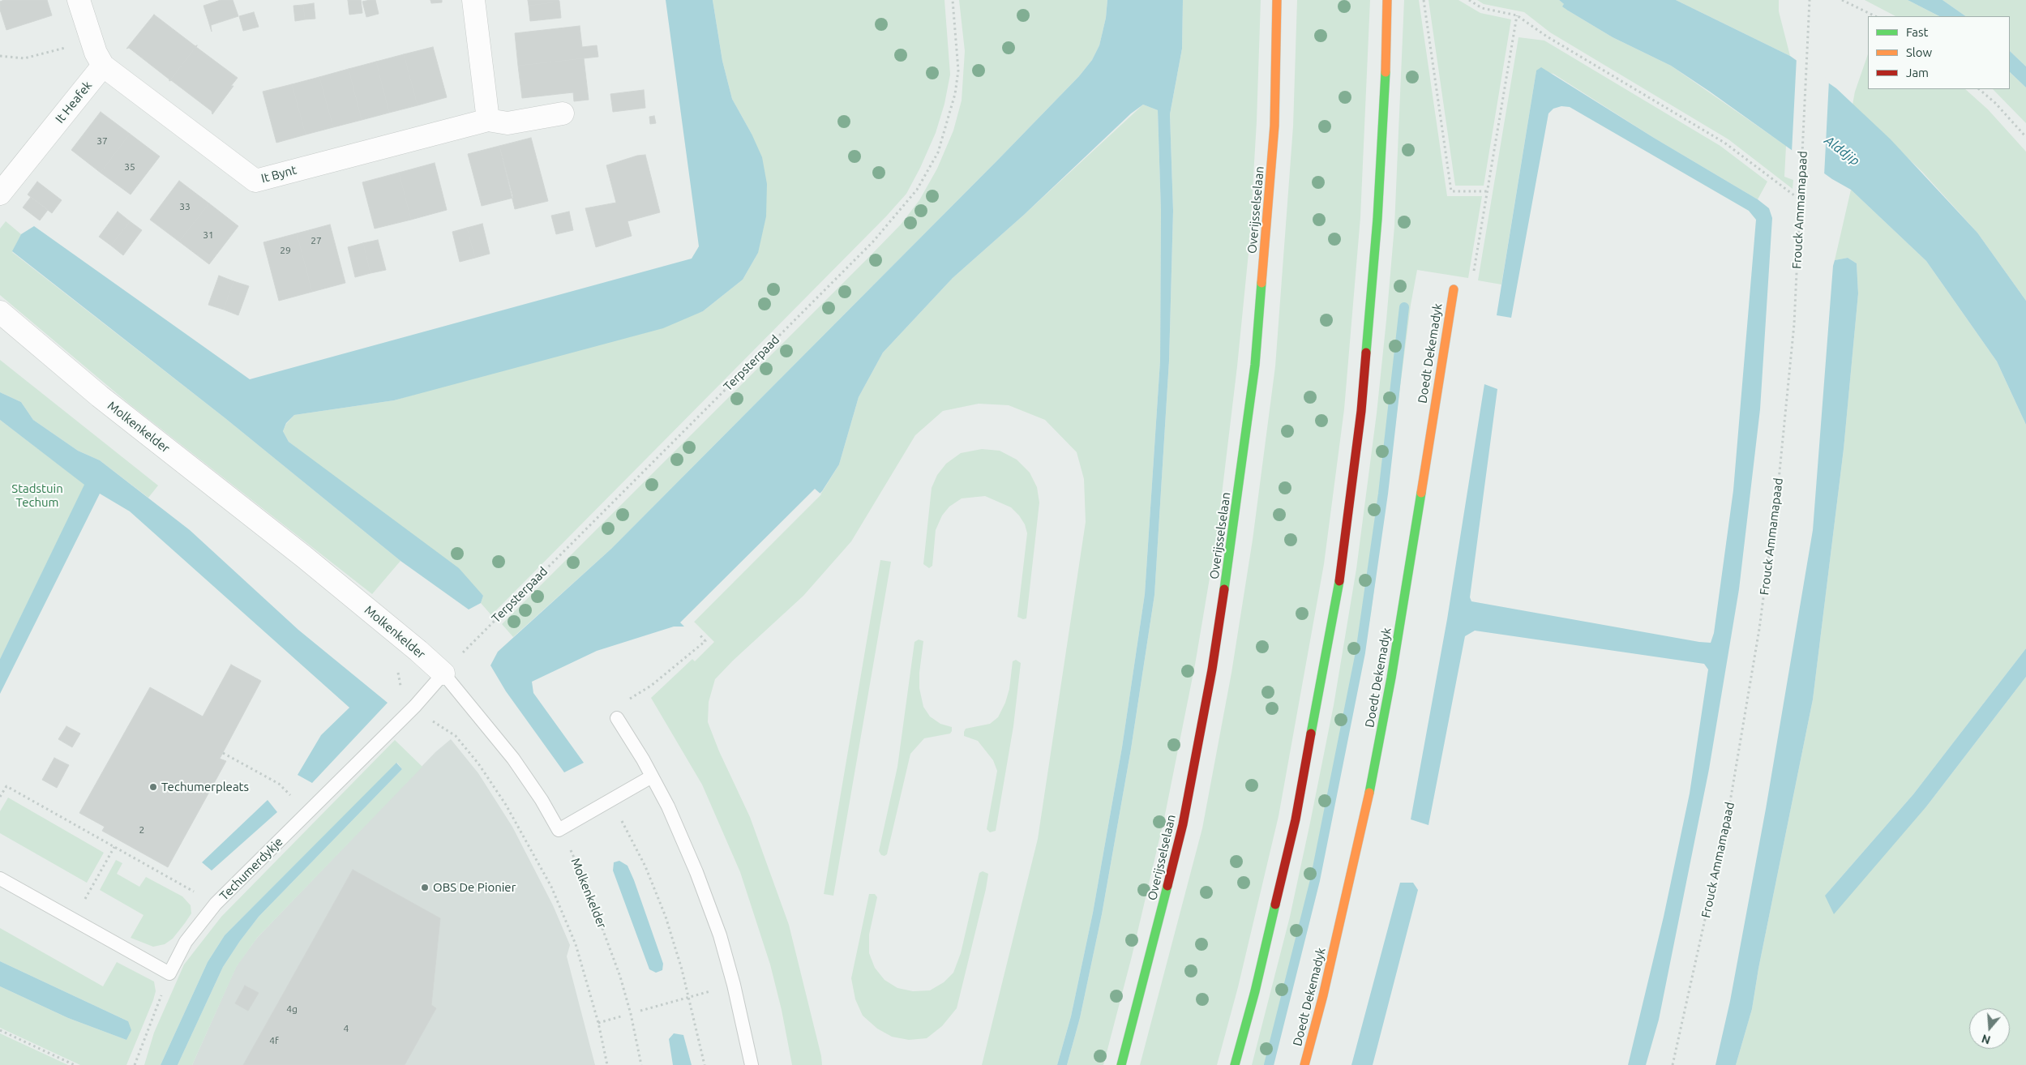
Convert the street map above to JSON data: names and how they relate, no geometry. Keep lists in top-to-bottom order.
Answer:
{
  "streets": {
    "main road": ["Overijsselselaan", "Doedt Dekemadyk"],
    "street": ["It Heafek", "It Bynt", "Molkenkelder"],
    "lane": ["Techumerdykje"],
    "path": ["Frouck Ammamapaad", "Terpsterpaad"]
  },
  "crossings": [
    ["It Heafek", "It Bynt"],
    ["Terpsterpaad", "Molkenkelder"],
    ["Terpsterpaad", "Techumerdykje"],
    ["Molkenkelder", "Techumerdykje"]
  ],
  "water": ["Alddjip"],
  "parks": ["Stadstuin Techum"],
  "places": ["Techumerpleats", "OBS De Pionier"],
  "house_numbers": [
    "37",
    "35",
    "33",
    "31",
    "27",
    "29",
    "2",
    "4g",
    "4",
    "4f"
  ],
  "legend": ["Fast", "Slow", "Jam"],
  "north": "bottom"
}
